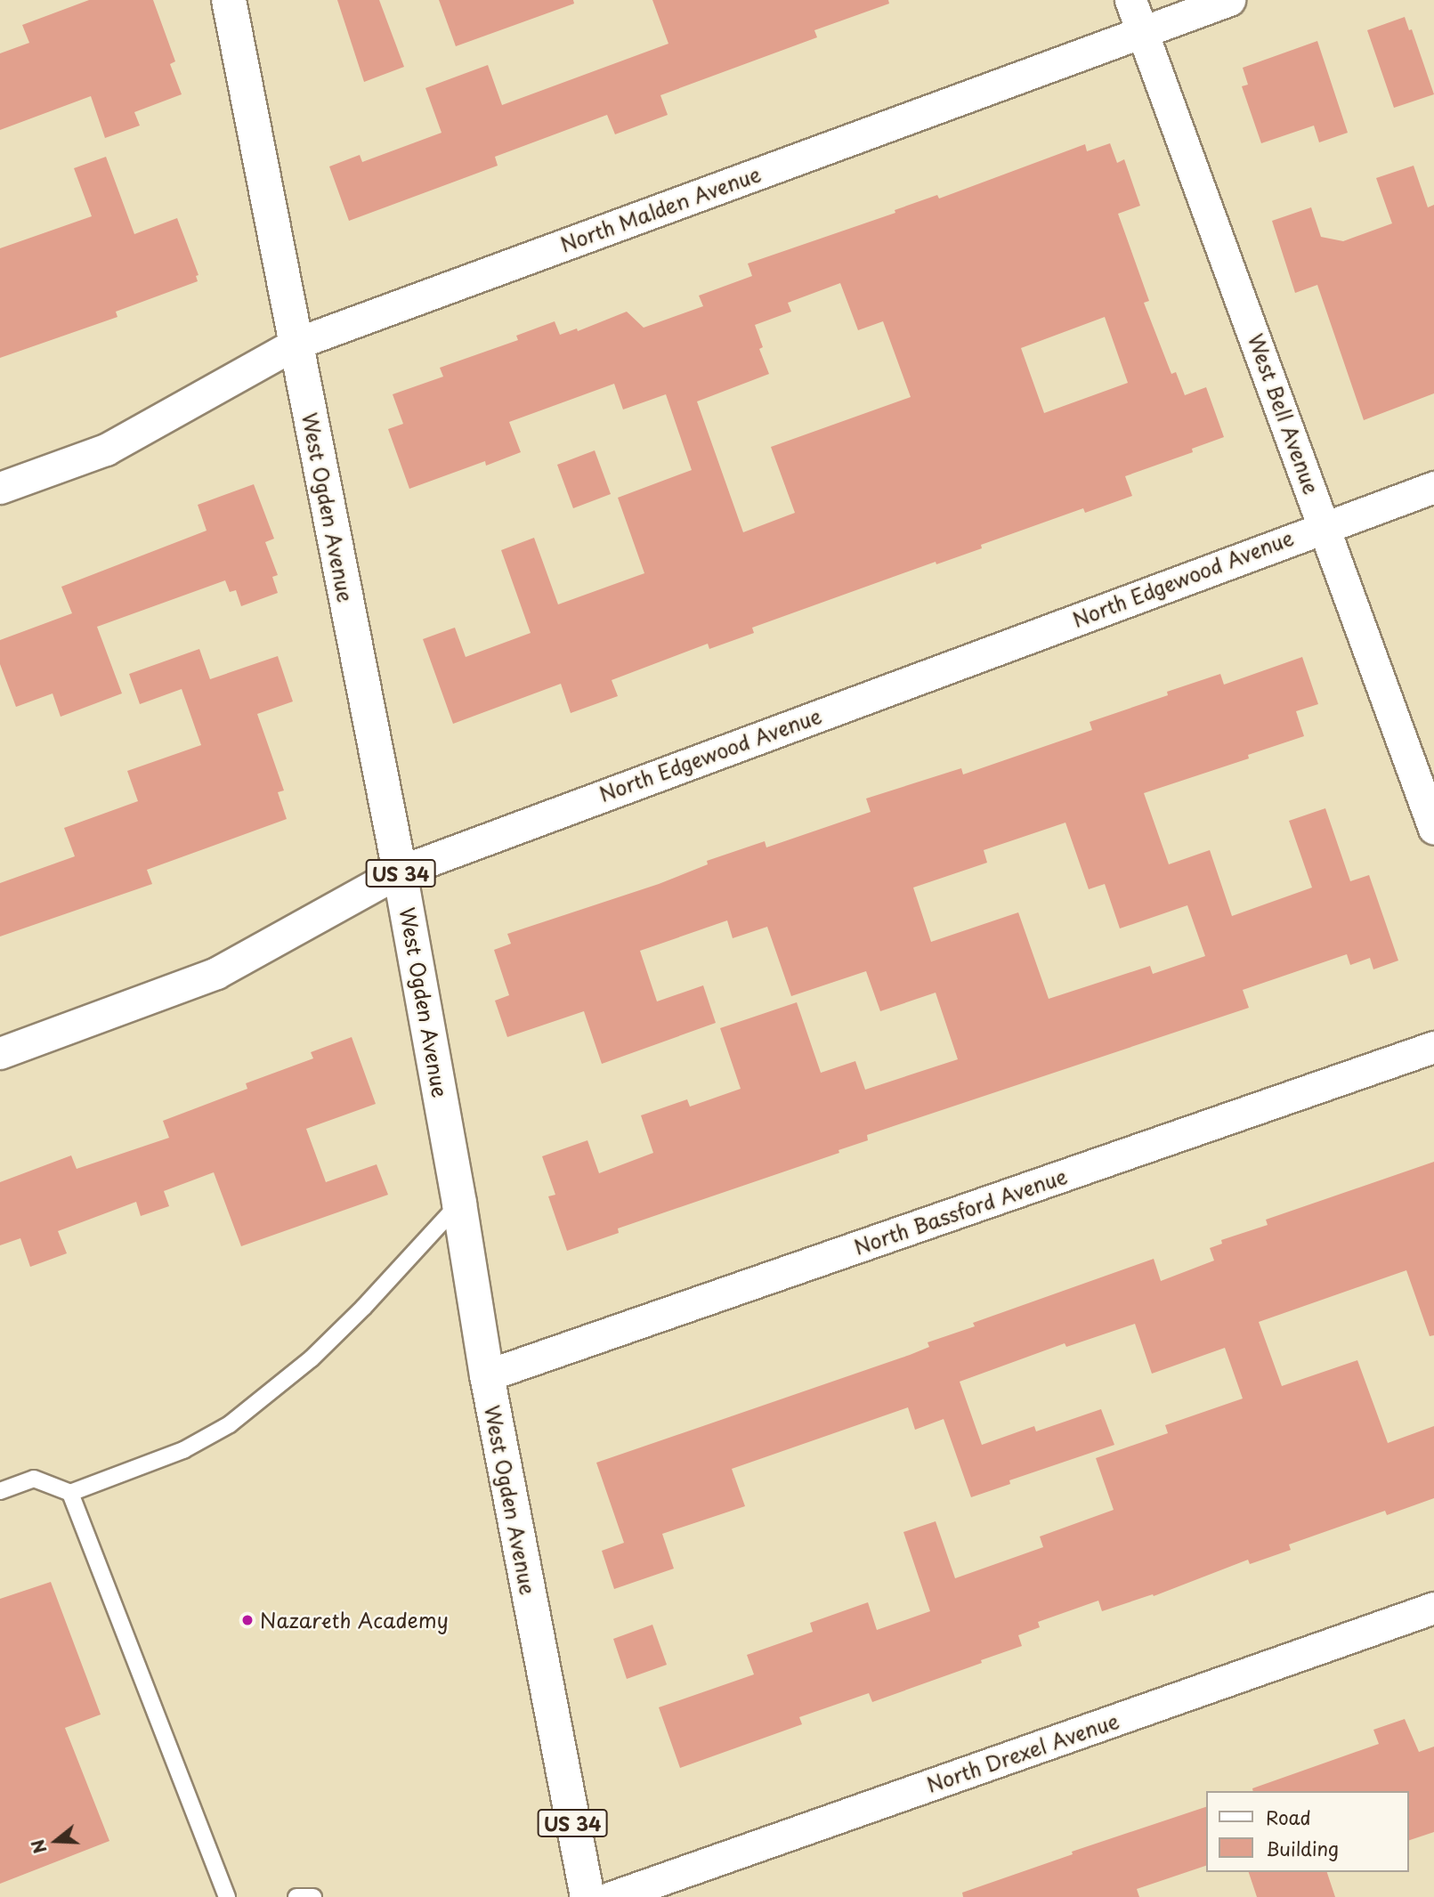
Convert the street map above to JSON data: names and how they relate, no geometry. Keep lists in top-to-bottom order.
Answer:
{
  "streets": {
    "main road": ["West Ogden Avenue", "US 34"],
    "street": [
      "North Malden Avenue",
      "West Bell Avenue",
      "North Edgewood Avenue",
      "North Bassford Avenue",
      "North Drexel Avenue"
    ]
  },
  "crossings": [
    ["North Malden Avenue", "West Bell Avenue"],
    ["North Malden Avenue", "West Ogden Avenue"],
    ["West Bell Avenue", "North Edgewood Avenue"],
    ["West Ogden Avenue", "North Edgewood Avenue"],
    ["West Ogden Avenue", "North Bassford Avenue"]
  ],
  "places": ["Nazareth Academy"],
  "legend": ["Road", "Building"],
  "north": "left"
}
